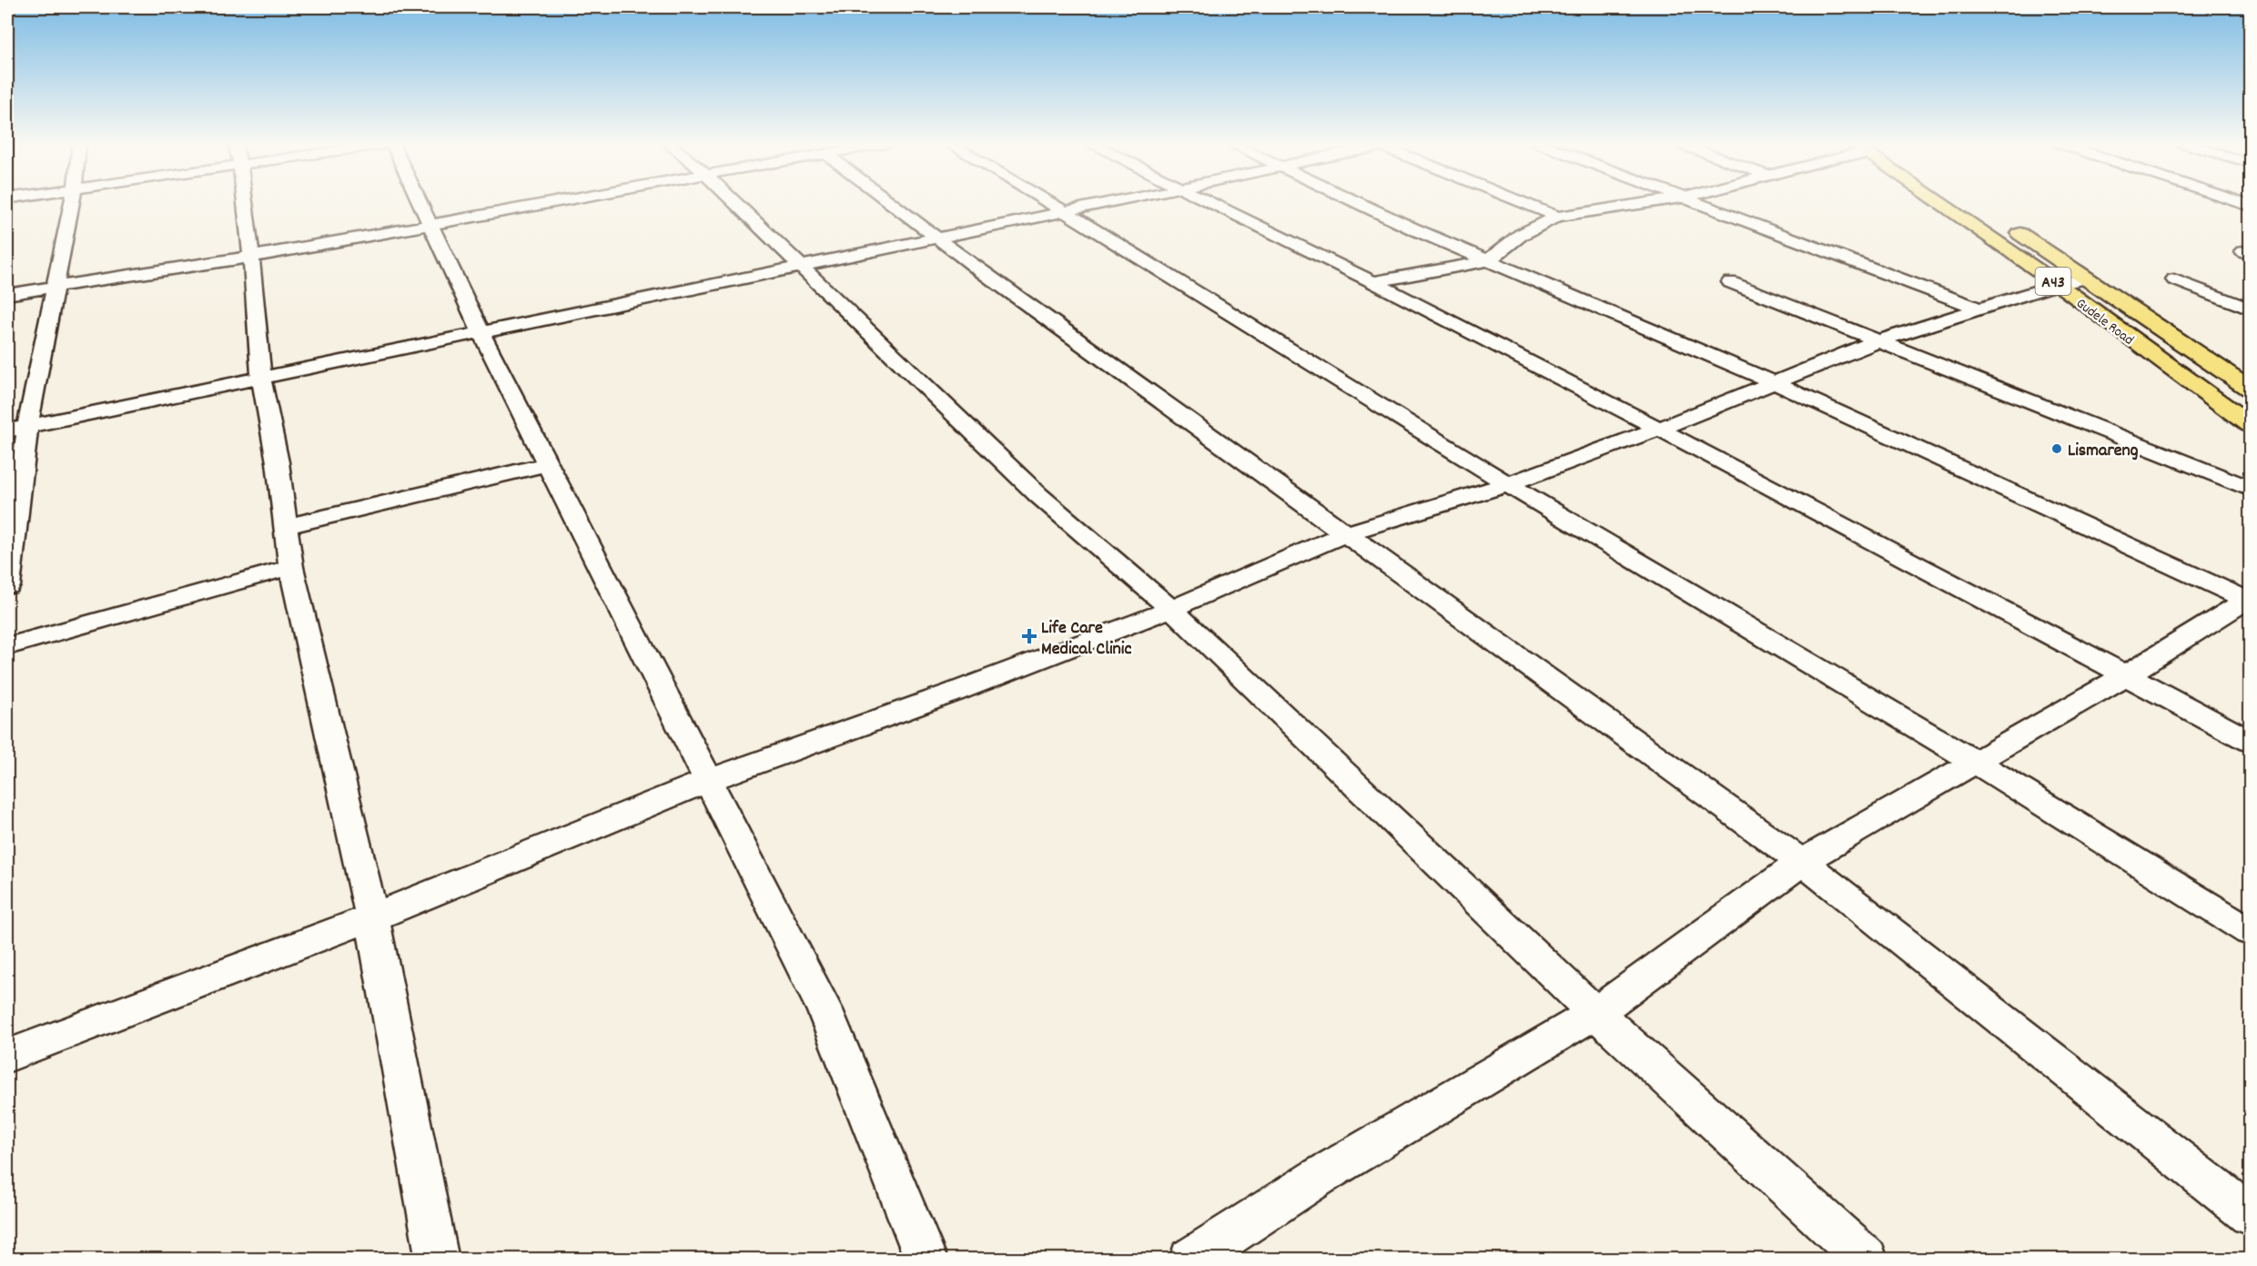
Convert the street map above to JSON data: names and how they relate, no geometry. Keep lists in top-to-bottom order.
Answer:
{
  "streets": {
    "highway": ["A43", "Gudele Road"]
  },
  "places": {
    "other": ["Lismareng"],
    "health": ["Life Care Medical Clinic"]
  }
}
